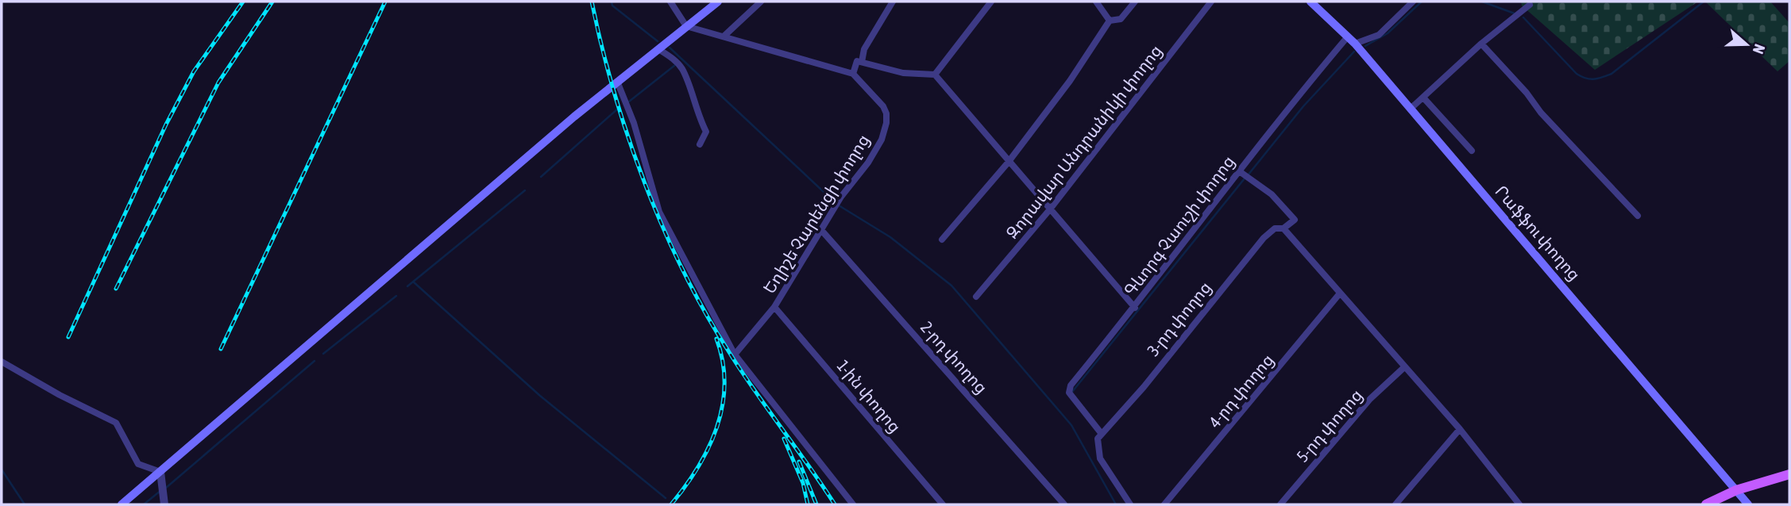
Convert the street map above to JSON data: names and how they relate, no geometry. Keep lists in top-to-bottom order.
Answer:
{
  "streets": {
    "main road": ["Րաֆֆու փողոց"],
    "street": [
      "Զորավար Անդրանիկի փողոց",
      "Եղիշե Չարենցի փողոց",
      "Գևորգ Չաուշի փողոց",
      "3-րդ փողոց",
      "2-րդ փողոց",
      "4-րդ փողոց",
      "1-ին փողոց",
      "5-րդ փողոց"
    ]
  },
  "crossings": [
    ["Եղիշե Չարենցի փողոց", "2-րդ փողոց"],
    ["Եղիշե Չարենցի փողոց", "1-ին փողոց"],
    ["Գևորգ Չաուշի փողոց", "Րաֆֆու փողոց"],
    ["Գևորգ Չաուշի փողոց", "3-րդ փողոց"]
  ],
  "north": "right"
}
